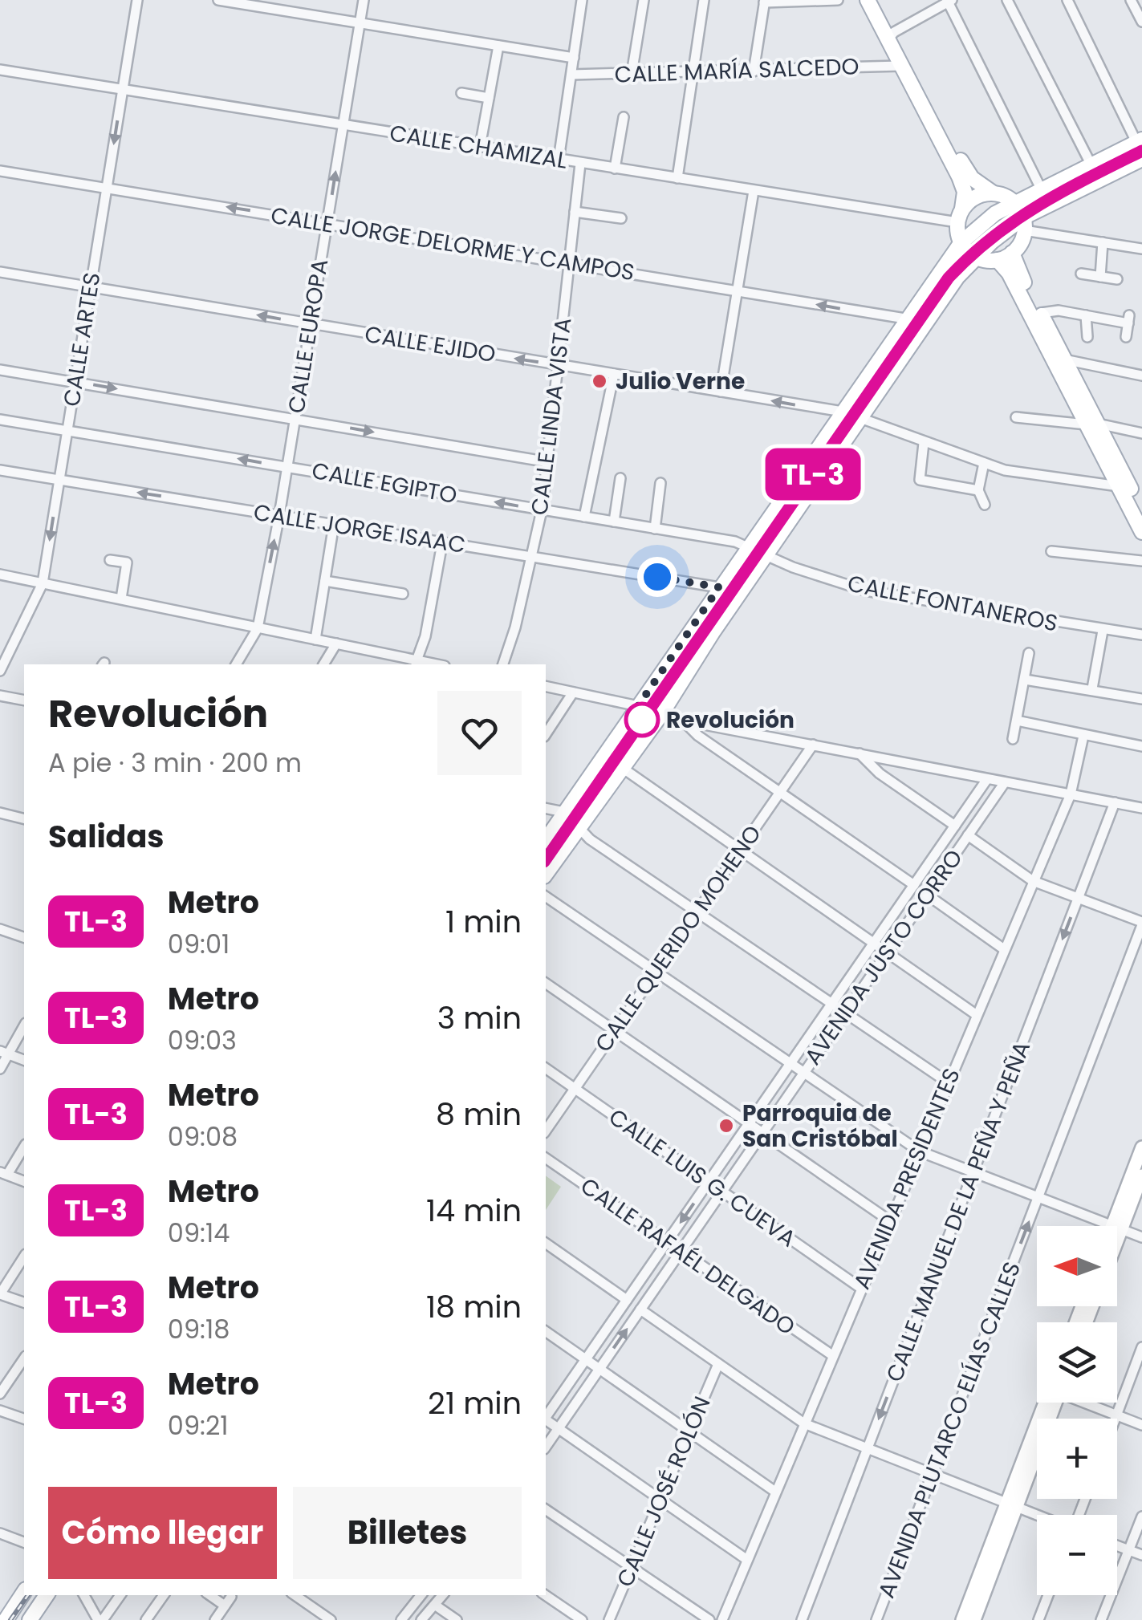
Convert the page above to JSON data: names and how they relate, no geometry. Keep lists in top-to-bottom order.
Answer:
{
  "streets": {
    "street": [
      "CALLE MARÍA SALCEDO",
      "CALLE CHAMIZAL",
      "CALLE JORGE DELORME Y CAMPOS",
      "CALLE EUROPA",
      "CALLE ARTES",
      "CALLE EJIDO",
      "CALLE LINDA VISTA",
      "CALLE EGIPTO",
      "CALLE JORGE ISAAC",
      "CALLE FONTANEROS",
      "CALLE QUERIDO MOHENO",
      "AVENIDA JUSTO CORRO",
      "CALLE LUIS G. CUEVA",
      "AVENIDA PRESIDENTES",
      "CALLE MANUEL DE LA PEÑA Y PEÑA",
      "CALLE RAFAÉL DELGADO",
      "AVENIDA PLUTARCO ELÍAS CALLES",
      "CALLE JOSÉ ROLÓN"
    ]
  },
  "crossings": [
    ["CALLE CHAMIZAL", "CALLE EUROPA"],
    ["CALLE CHAMIZAL", "CALLE ARTES"],
    ["CALLE CHAMIZAL", "CALLE LINDA VISTA"],
    ["CALLE JORGE DELORME Y CAMPOS", "CALLE EUROPA"],
    ["CALLE JORGE DELORME Y CAMPOS", "CALLE ARTES"],
    ["CALLE JORGE DELORME Y CAMPOS", "CALLE LINDA VISTA"],
    ["CALLE EUROPA", "CALLE EJIDO"],
    ["CALLE EUROPA", "CALLE EGIPTO"],
    ["CALLE EUROPA", "CALLE JORGE ISAAC"],
    ["CALLE ARTES", "CALLE EJIDO"],
    ["CALLE ARTES", "CALLE EGIPTO"],
    ["CALLE ARTES", "CALLE JORGE ISAAC"],
    ["CALLE EJIDO", "CALLE LINDA VISTA"],
    ["CALLE LINDA VISTA", "CALLE EGIPTO"],
    ["CALLE LINDA VISTA", "CALLE JORGE ISAAC"],
    ["CALLE EGIPTO", "CALLE FONTANEROS"],
    ["CALLE QUERIDO MOHENO", "CALLE LUIS G. CUEVA"],
    ["AVENIDA JUSTO CORRO", "CALLE LUIS G. CUEVA"],
    ["AVENIDA JUSTO CORRO", "CALLE RAFAÉL DELGADO"],
    ["CALLE LUIS G. CUEVA", "AVENIDA PRESIDENTES"],
    ["AVENIDA PRESIDENTES", "CALLE RAFAÉL DELGADO"]
  ],
  "one_way": [
    "CALLE JORGE DELORME Y CAMPOS",
    "CALLE EJIDO",
    "CALLE MANUEL DE LA PEÑA Y PEÑA",
    "AVENIDA PLUTARCO ELÍAS CALLES"
  ],
  "places": ["Julio Verne", "Revolución", "Parroquia de San Cristóbal"],
  "lines": ["metro line TL-3"],
  "north": "left",
  "page": {
    "on_map": "TL-3",
    "heading": [
      ["Revolución", "A pie · 3 min · 200 m"],
      "Salidas"
    ],
    "list": [
      {
        "mark": "TL-3",
        "name": "Metro",
        "note": "09:01",
        "value": "1 min"
      },
      {
        "mark": "TL-3",
        "name": "Metro",
        "note": "09:03",
        "value": "3 min"
      },
      {
        "mark": "TL-3",
        "name": "Metro",
        "note": "09:08",
        "value": "8 min"
      },
      {
        "mark": "TL-3",
        "name": "Metro",
        "note": "09:14",
        "value": "14 min"
      },
      {
        "mark": "TL-3",
        "name": "Metro",
        "note": "09:18",
        "value": "18 min"
      },
      {
        "mark": "TL-3",
        "name": "Metro",
        "note": "09:21",
        "value": "21 min"
      }
    ],
    "map_buttons": ["+", "−"],
    "buttons": ["Cómo llegar", "Billetes"]
  }
}
